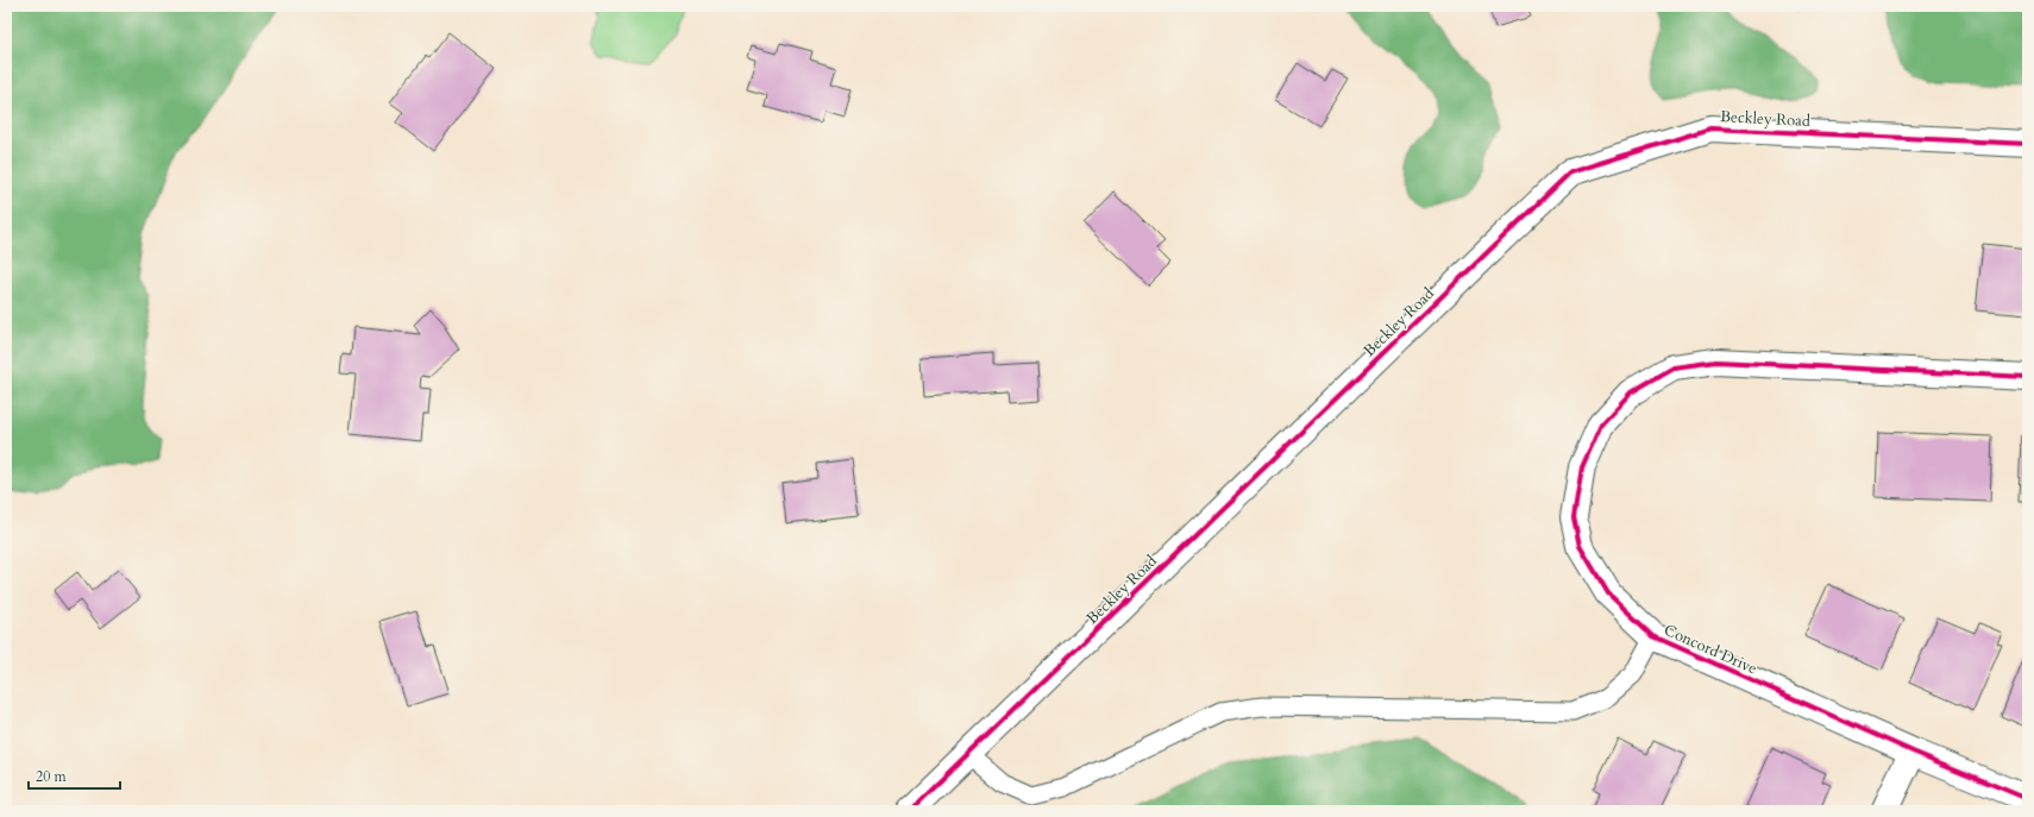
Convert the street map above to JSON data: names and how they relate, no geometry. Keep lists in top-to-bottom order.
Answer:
{
  "streets": {
    "street": ["Beckley Road", "Concord Drive"]
  },
  "scale_bar": "20 m"
}
